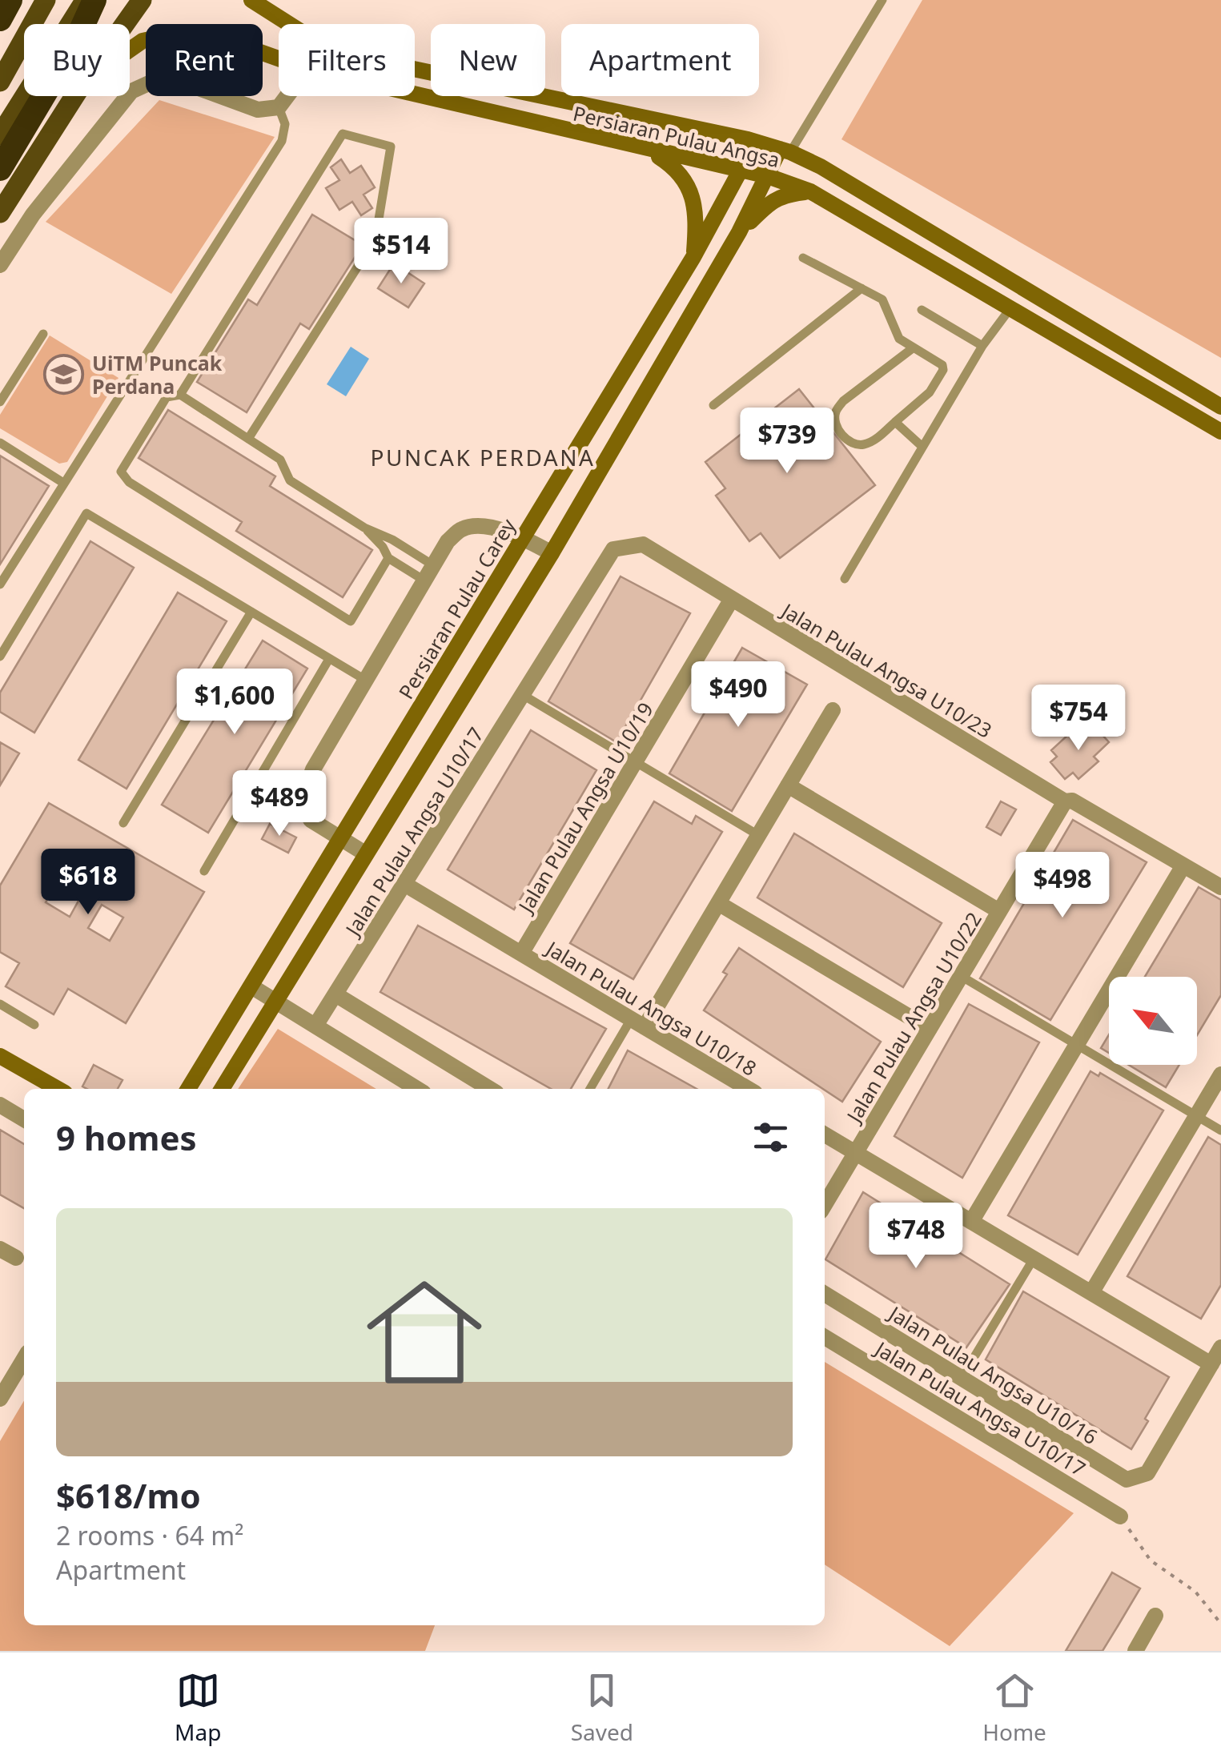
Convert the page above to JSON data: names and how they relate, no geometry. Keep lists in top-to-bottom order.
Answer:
{
  "streets": {
    "street": [
      "Persiaran Pulau Angsa",
      "Persiaran Pulau Carey",
      "Jalan Pulau Angsa U10/23",
      "Jalan Pulau Angsa U10/19",
      "Jalan Pulau Angsa U10/17",
      "Jalan Pulau Angsa U10/18",
      "Jalan Pulau Angsa U10/22",
      "Jalan Pulau Angsa U10/16"
    ]
  },
  "crossings": [
    ["Persiaran Pulau Angsa", "Persiaran Pulau Carey"],
    ["Jalan Pulau Angsa U10/23", "Jalan Pulau Angsa U10/19"],
    ["Jalan Pulau Angsa U10/23", "Jalan Pulau Angsa U10/17"],
    ["Jalan Pulau Angsa U10/23", "Jalan Pulau Angsa U10/22"],
    ["Jalan Pulau Angsa U10/19", "Jalan Pulau Angsa U10/18"],
    ["Jalan Pulau Angsa U10/17", "Jalan Pulau Angsa U10/18"]
  ],
  "districts": ["PUNCAK PERDANA"],
  "places": {
    "school or university": ["UiTM Puncak Perdana"]
  },
  "north": "top left",
  "page": {
    "chip": [
      "Buy",
      "Rent",
      "Filters",
      "New",
      "Apartment"
    ],
    "price": [
      "$514",
      "$739",
      "$490",
      "$1,600",
      "$754",
      "$489",
      "$618",
      "$498",
      "$748"
    ],
    "heading": "9 homes",
    "list": [
      {
        "name": "$618/mo",
        "note": "2 rooms · 64 m² · Apartment"
      }
    ],
    "tabs": ["Map", "Saved", "Home"]
  }
}
